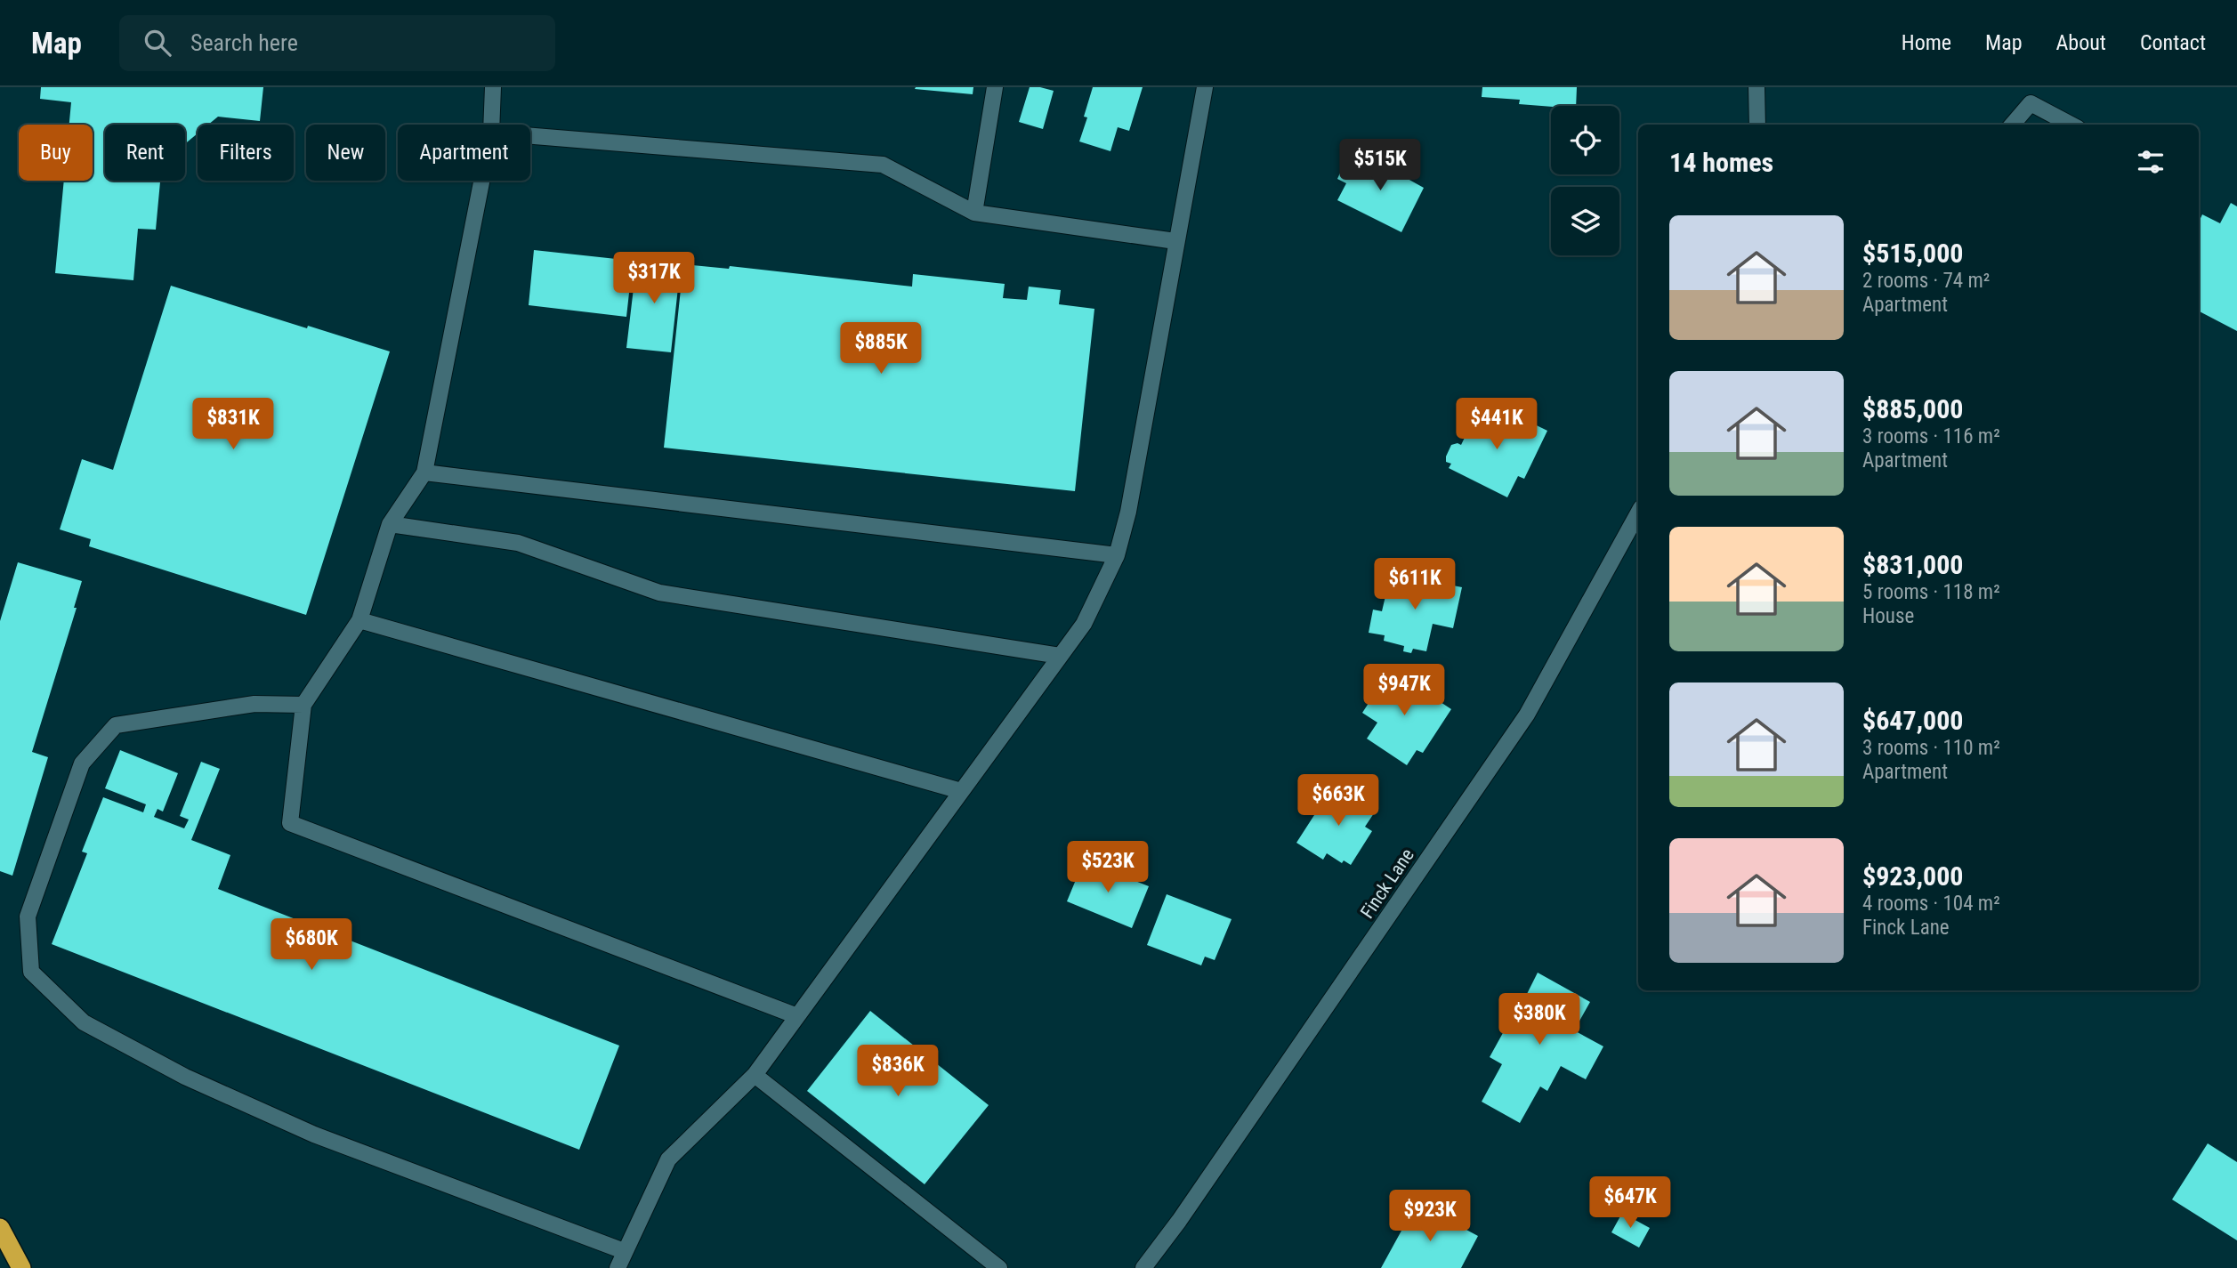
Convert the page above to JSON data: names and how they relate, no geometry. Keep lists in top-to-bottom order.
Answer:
{
  "streets": {
    "street": ["Finck Lane"]
  },
  "page": {
    "header": "Map",
    "search": "Search here",
    "nav": [
      "Home",
      "Map",
      "About",
      "Contact"
    ],
    "chip": [
      "Buy",
      "Rent",
      "Filters",
      "New",
      "Apartment"
    ],
    "heading": "14 homes",
    "price": [
      "$515K",
      "$317K",
      "$885K",
      "$831K",
      "$441K",
      "$611K",
      "$947K",
      "$663K",
      "$523K",
      "$680K",
      "$380K",
      "$836K",
      "$647K",
      "$923K"
    ],
    "list": [
      {
        "name": "$515,000",
        "note": "2 rooms · 74 m² · Apartment"
      },
      {
        "name": "$885,000",
        "note": "3 rooms · 116 m² · Apartment"
      },
      {
        "name": "$831,000",
        "note": "5 rooms · 118 m² · House"
      },
      {
        "name": "$647,000",
        "note": "3 rooms · 110 m² · Apartment"
      },
      {
        "name": "$923,000",
        "note": "4 rooms · 104 m² · Finck Lane"
      }
    ]
  }
}
